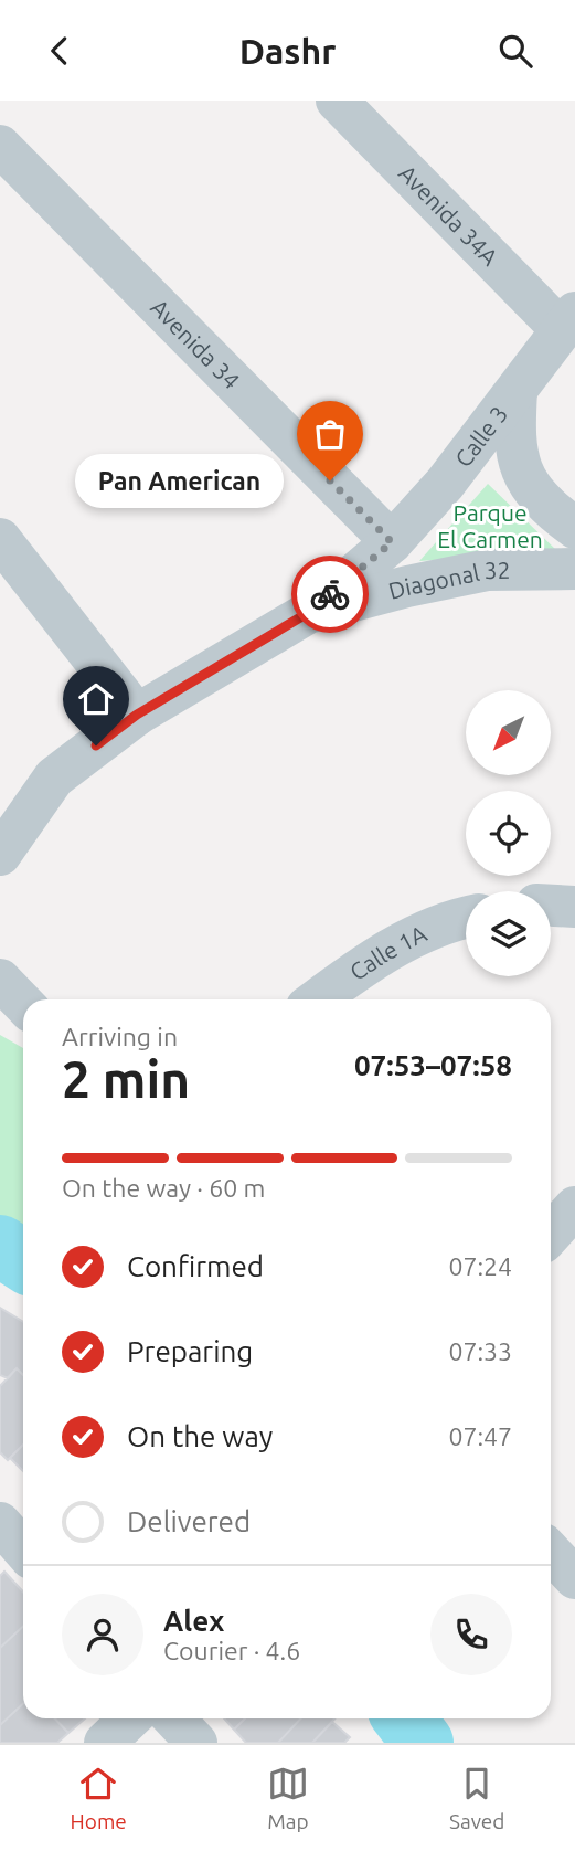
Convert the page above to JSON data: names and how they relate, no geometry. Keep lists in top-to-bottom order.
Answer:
{
  "streets": {
    "street": [
      "Avenida 34A",
      "Avenida 34",
      "Calle 3",
      "Diagonal 32",
      "Calle 1A"
    ]
  },
  "crossings": [
    ["Avenida 34A", "Calle 3"],
    ["Avenida 34", "Calle 3"],
    ["Calle 3", "Diagonal 32"]
  ],
  "parks": ["Parque El Carmen"],
  "places": ["Pan American"],
  "north": "bottom left",
  "page": {
    "header": "Dashr",
    "bubble": "Pan American",
    "heading": ["2 min", "Arriving in", "07:53–07:58"],
    "panel": ["Alex", "Courier · 4.6"],
    "bar": "On the way · 60 m",
    "list": [
      ["Confirmed", "07:24"],
      ["Preparing", "07:33"],
      ["On the way", "07:47"],
      "Delivered"
    ],
    "tabs": ["Home", "Map", "Saved"]
  }
}
